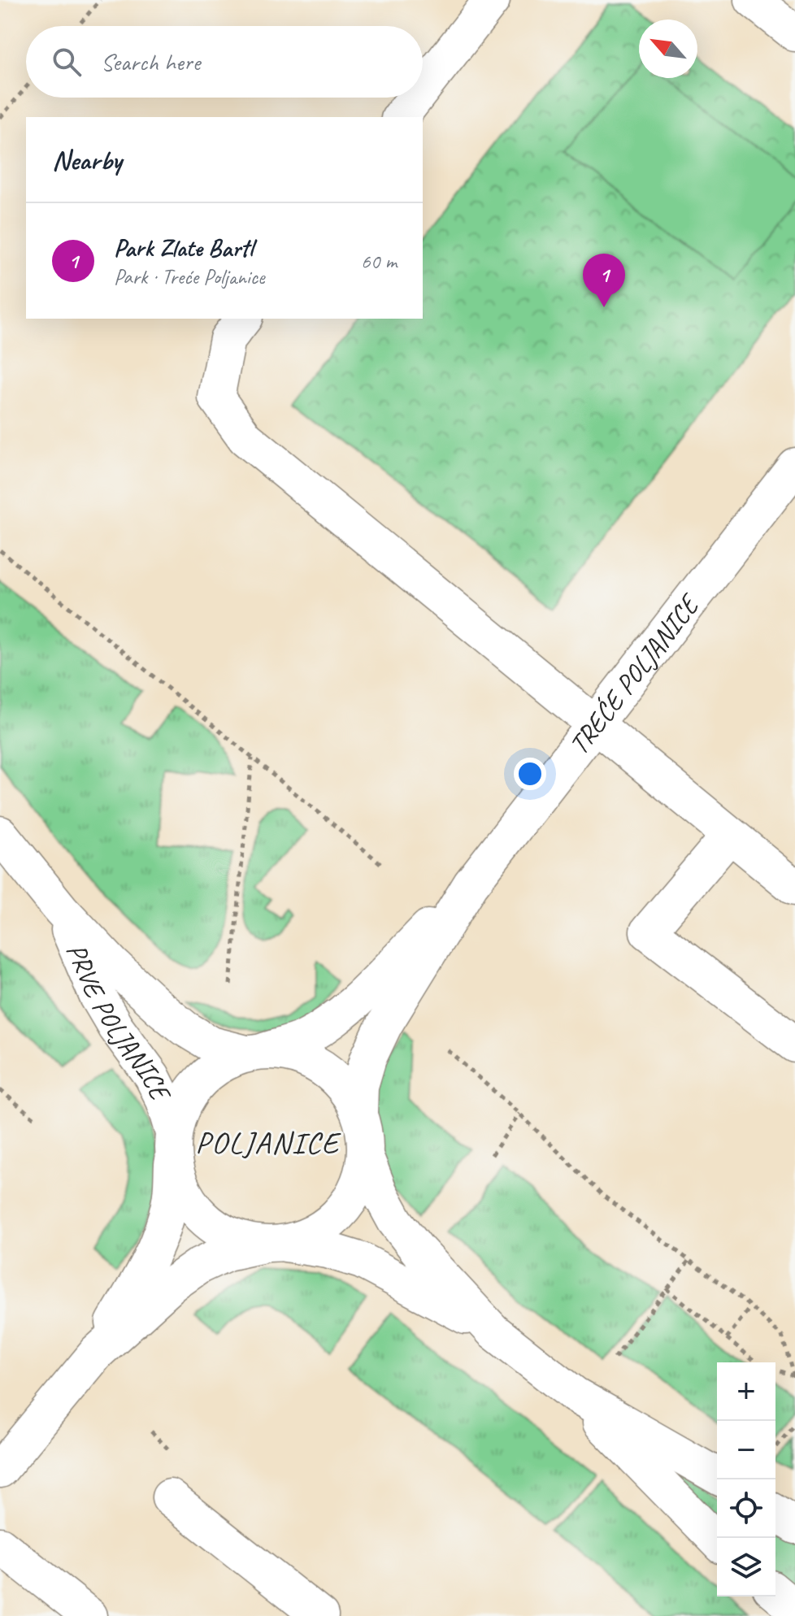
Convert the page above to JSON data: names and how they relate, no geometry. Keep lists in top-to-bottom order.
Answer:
{
  "streets": {
    "street": ["TREĆE POLJANICE", "PRVE POLJANICE"]
  },
  "crossings": [
    ["TREĆE POLJANICE", "PRVE POLJANICE"]
  ],
  "districts": ["POLJANICE"],
  "north": "top left",
  "page": {
    "search": "Search here",
    "heading": "Nearby",
    "list": [
      {
        "mark": "1",
        "name": "Park Zlate Bartl",
        "note": "Park · Treće Poljanice",
        "value": "60 m"
      }
    ],
    "pins": "1",
    "map_buttons": ["+", "−"]
  }
}
